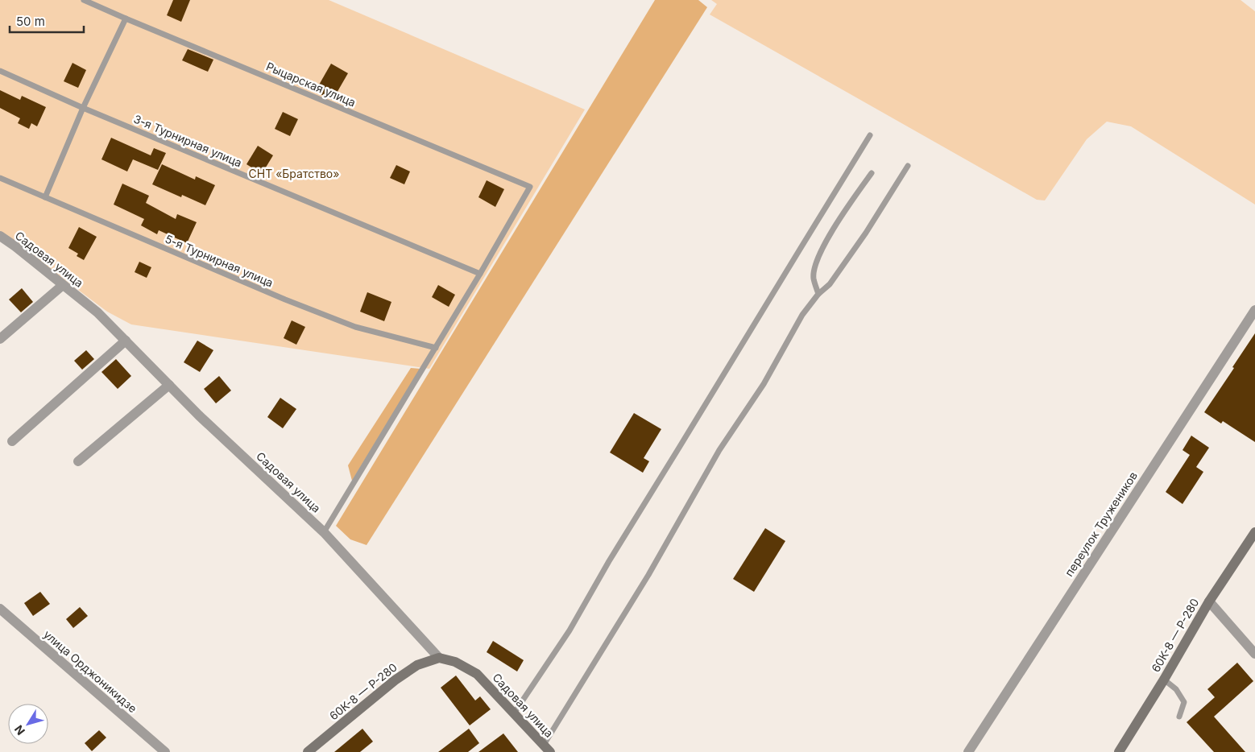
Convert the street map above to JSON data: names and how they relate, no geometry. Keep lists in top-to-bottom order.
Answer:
{
  "streets": {
    "street": [
      "Садовая улица",
      "переулок Тружеников",
      "60К-8 — Р-280",
      "улица Орджоникидзе"
    ],
    "lane": ["Рыцарская улица", "3-я Турнирная улица", "5-я Турнирная улица"]
  },
  "crossings": [
    ["Рыцарская улица", "3-я Турнирная улица"],
    ["Садовая улица", "60К-8 — Р-280"]
  ],
  "parks": ["СНТ «Братство»"],
  "scale_bar": "50 m",
  "north": "bottom left"
}
